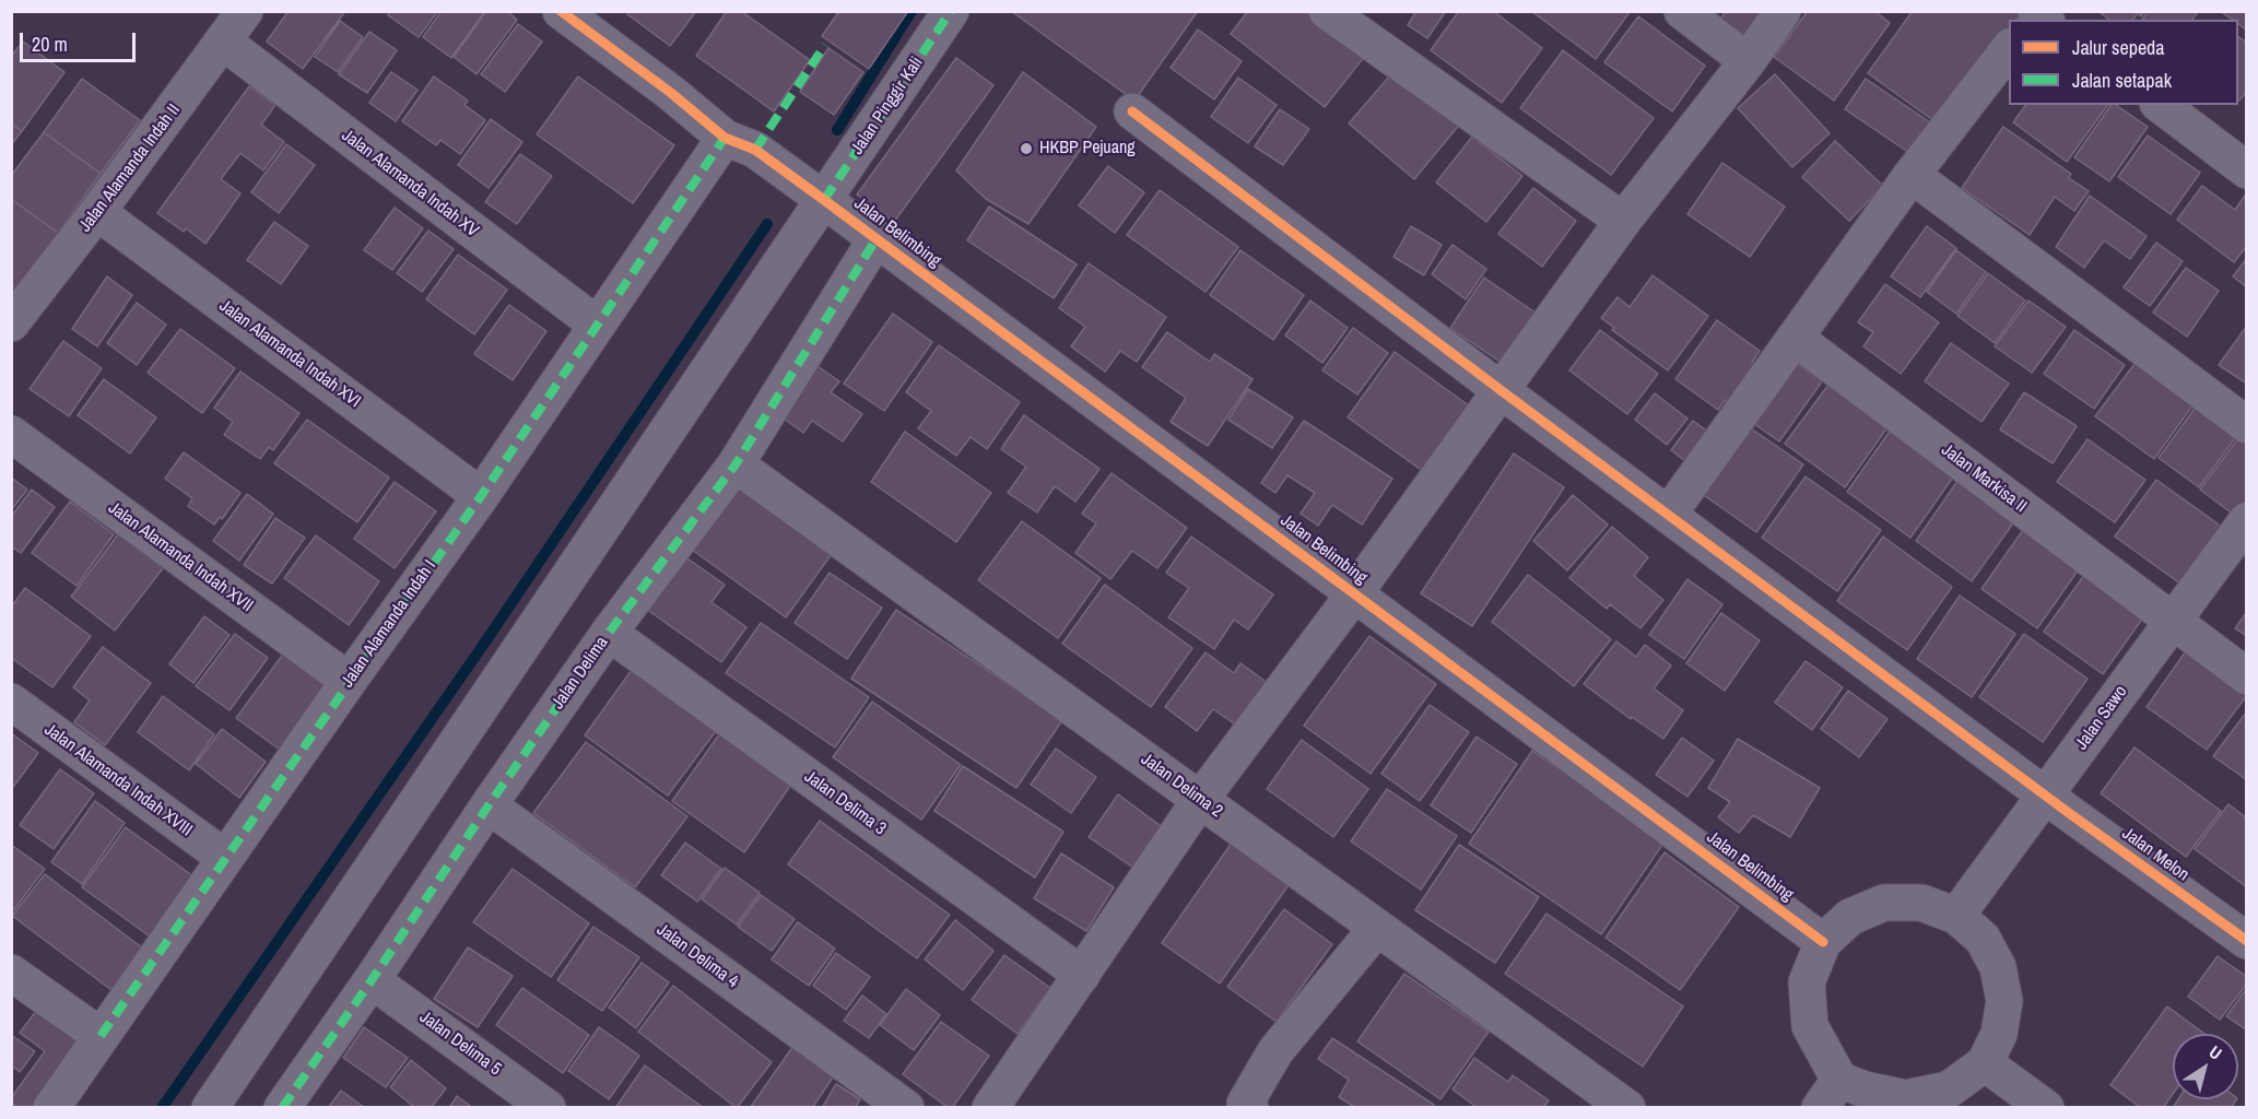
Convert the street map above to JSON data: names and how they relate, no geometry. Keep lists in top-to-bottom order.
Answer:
{
  "streets": {
    "street": [
      "Jalan Pinggir Kali",
      "Jalan Alamanda Indah II",
      "Jalan Alamanda Indah XV",
      "Jalan Belimbing",
      "Jalan Alamanda Indah XVI",
      "Jalan Markisa II",
      "Jalan Alamanda Indah XVII",
      "Jalan Alamanda Indah I",
      "Jalan Delima",
      "Jalan Sawo",
      "Jalan Alamanda Indah XVIII",
      "Jalan Delima 2",
      "Jalan Delima 3",
      "Jalan Melon",
      "Jalan Delima 4",
      "Jalan Delima 5"
    ]
  },
  "crossings": [
    ["Jalan Pinggir Kali", "Jalan Belimbing"],
    ["Jalan Alamanda Indah II", "Jalan Alamanda Indah XV"],
    ["Jalan Alamanda Indah II", "Jalan Alamanda Indah XVI"],
    ["Jalan Alamanda Indah XV", "Jalan Alamanda Indah I"],
    ["Jalan Belimbing", "Jalan Alamanda Indah I"],
    ["Jalan Belimbing", "Jalan Delima"],
    ["Jalan Belimbing", "Jalan Sawo"],
    ["Jalan Alamanda Indah XVI", "Jalan Alamanda Indah I"],
    ["Jalan Markisa II", "Jalan Sawo"],
    ["Jalan Alamanda Indah XVII", "Jalan Alamanda Indah I"],
    ["Jalan Alamanda Indah I", "Jalan Alamanda Indah XVIII"],
    ["Jalan Delima", "Jalan Delima 2"],
    ["Jalan Delima", "Jalan Delima 3"],
    ["Jalan Delima", "Jalan Delima 4"],
    ["Jalan Delima", "Jalan Delima 5"],
    ["Jalan Sawo", "Jalan Melon"]
  ],
  "places": ["HKBP Pejuang"],
  "legend": ["Jalur sepeda", "Jalan setapak"],
  "scale_bar": "20 m",
  "north": "top right"
}
